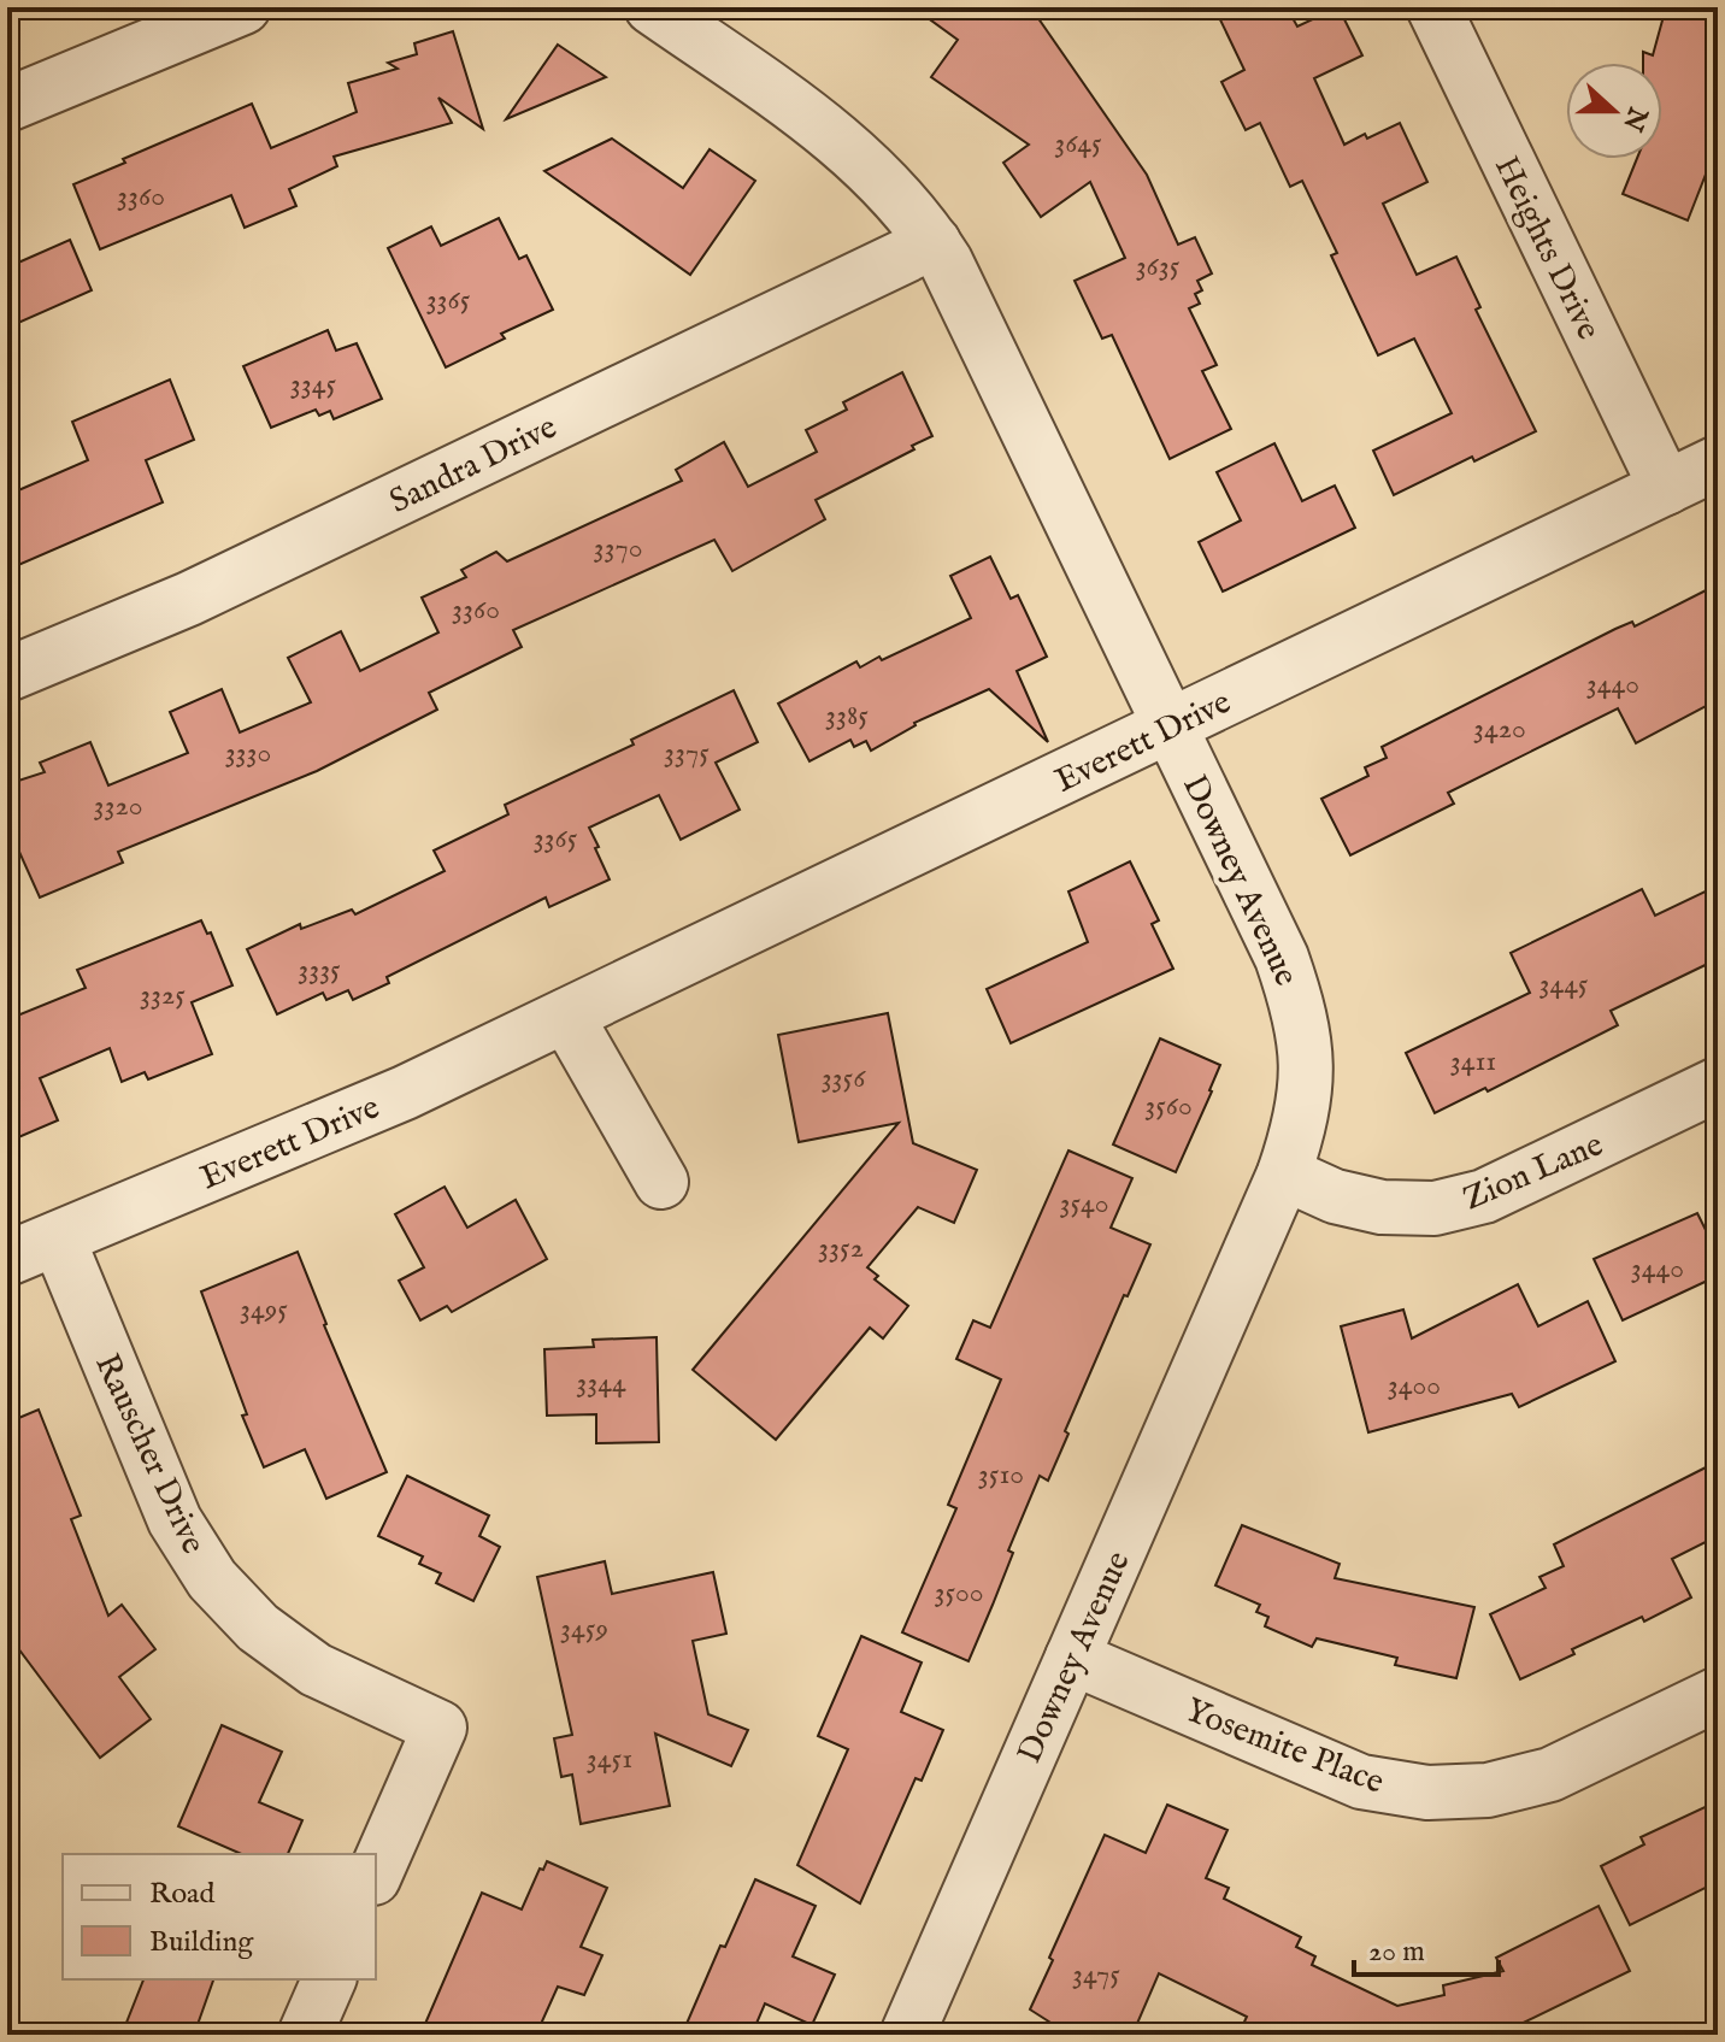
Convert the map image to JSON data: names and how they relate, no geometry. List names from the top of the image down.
{
  "streets": {
    "street": [
      "Heights Drive",
      "Sandra Drive",
      "Everett Drive",
      "Downey Avenue",
      "Zion Lane",
      "Rauscher Drive",
      "Yosemite Place"
    ]
  },
  "crossings": [
    ["Heights Drive", "Everett Drive"],
    ["Sandra Drive", "Downey Avenue"],
    ["Everett Drive", "Downey Avenue"],
    ["Everett Drive", "Rauscher Drive"],
    ["Downey Avenue", "Zion Lane"],
    ["Downey Avenue", "Yosemite Place"]
  ],
  "house_numbers": [
    "3645",
    "3360",
    "3635",
    "3365",
    "3345",
    "3370",
    "3360",
    "3440",
    "3385",
    "3420",
    "3330",
    "3375",
    "3320",
    "3365",
    "3335",
    "3445",
    "3325",
    "3411",
    "3356",
    "3560",
    "3540",
    "3352",
    "3440",
    "3495",
    "3344",
    "3400",
    "3510",
    "3500",
    "3459",
    "3451",
    "3475"
  ],
  "legend": ["Road", "Building"],
  "scale_bar": "20 m",
  "north": "right"
}
